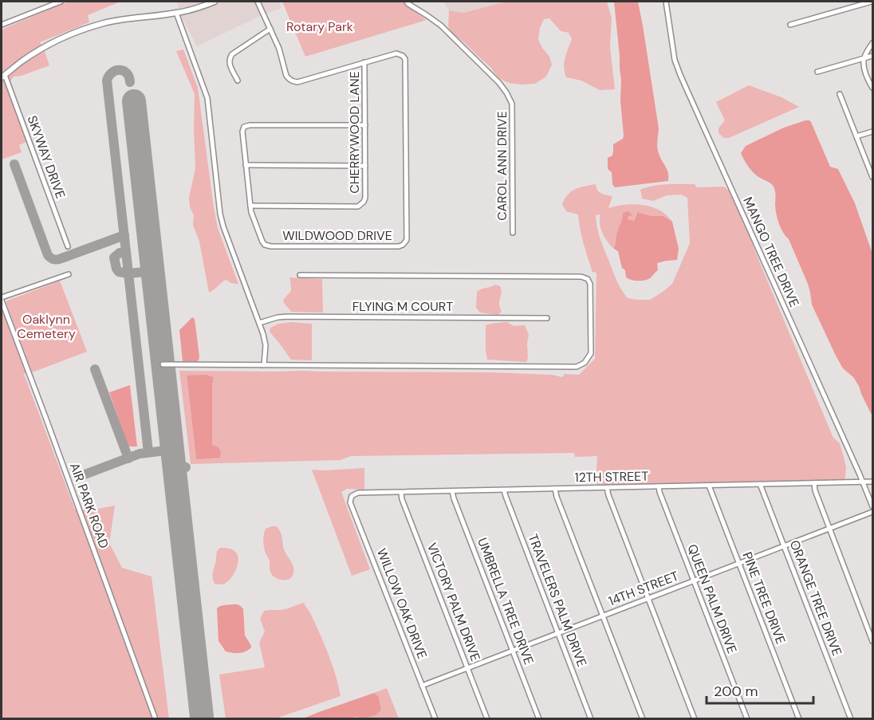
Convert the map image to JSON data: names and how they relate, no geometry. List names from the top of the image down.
{
  "streets": {
    "street": [
      "CHERRYWOOD LANE",
      "SKYWAY DRIVE",
      "CAROL ANN DRIVE",
      "WILDWOOD DRIVE",
      "MANGO TREE DRIVE",
      "FLYING M COURT",
      "12TH STREET",
      "AIR PARK ROAD",
      "14TH STREET",
      "PINE TREE DRIVE",
      "ORANGE TREE DRIVE",
      "QUEEN PALM DRIVE",
      "TRAVELERS PALM DRIVE",
      "UMBRELLA TREE DRIVE",
      "VICTORY PALM DRIVE",
      "WILLOW OAK DRIVE"
    ]
  },
  "crossings": [
    ["CHERRYWOOD LANE", "WILDWOOD DRIVE"],
    ["MANGO TREE DRIVE", "12TH STREET"],
    ["12TH STREET", "PINE TREE DRIVE"],
    ["12TH STREET", "ORANGE TREE DRIVE"],
    ["12TH STREET", "QUEEN PALM DRIVE"],
    ["12TH STREET", "TRAVELERS PALM DRIVE"],
    ["12TH STREET", "UMBRELLA TREE DRIVE"],
    ["12TH STREET", "VICTORY PALM DRIVE"],
    ["12TH STREET", "WILLOW OAK DRIVE"],
    ["14TH STREET", "PINE TREE DRIVE"],
    ["14TH STREET", "ORANGE TREE DRIVE"],
    ["14TH STREET", "QUEEN PALM DRIVE"],
    ["14TH STREET", "TRAVELERS PALM DRIVE"],
    ["14TH STREET", "UMBRELLA TREE DRIVE"],
    ["14TH STREET", "VICTORY PALM DRIVE"],
    ["14TH STREET", "WILLOW OAK DRIVE"]
  ],
  "parks": ["Rotary Park", "Oaklynn Cemetery"],
  "scale_bar": "200 m"
}
